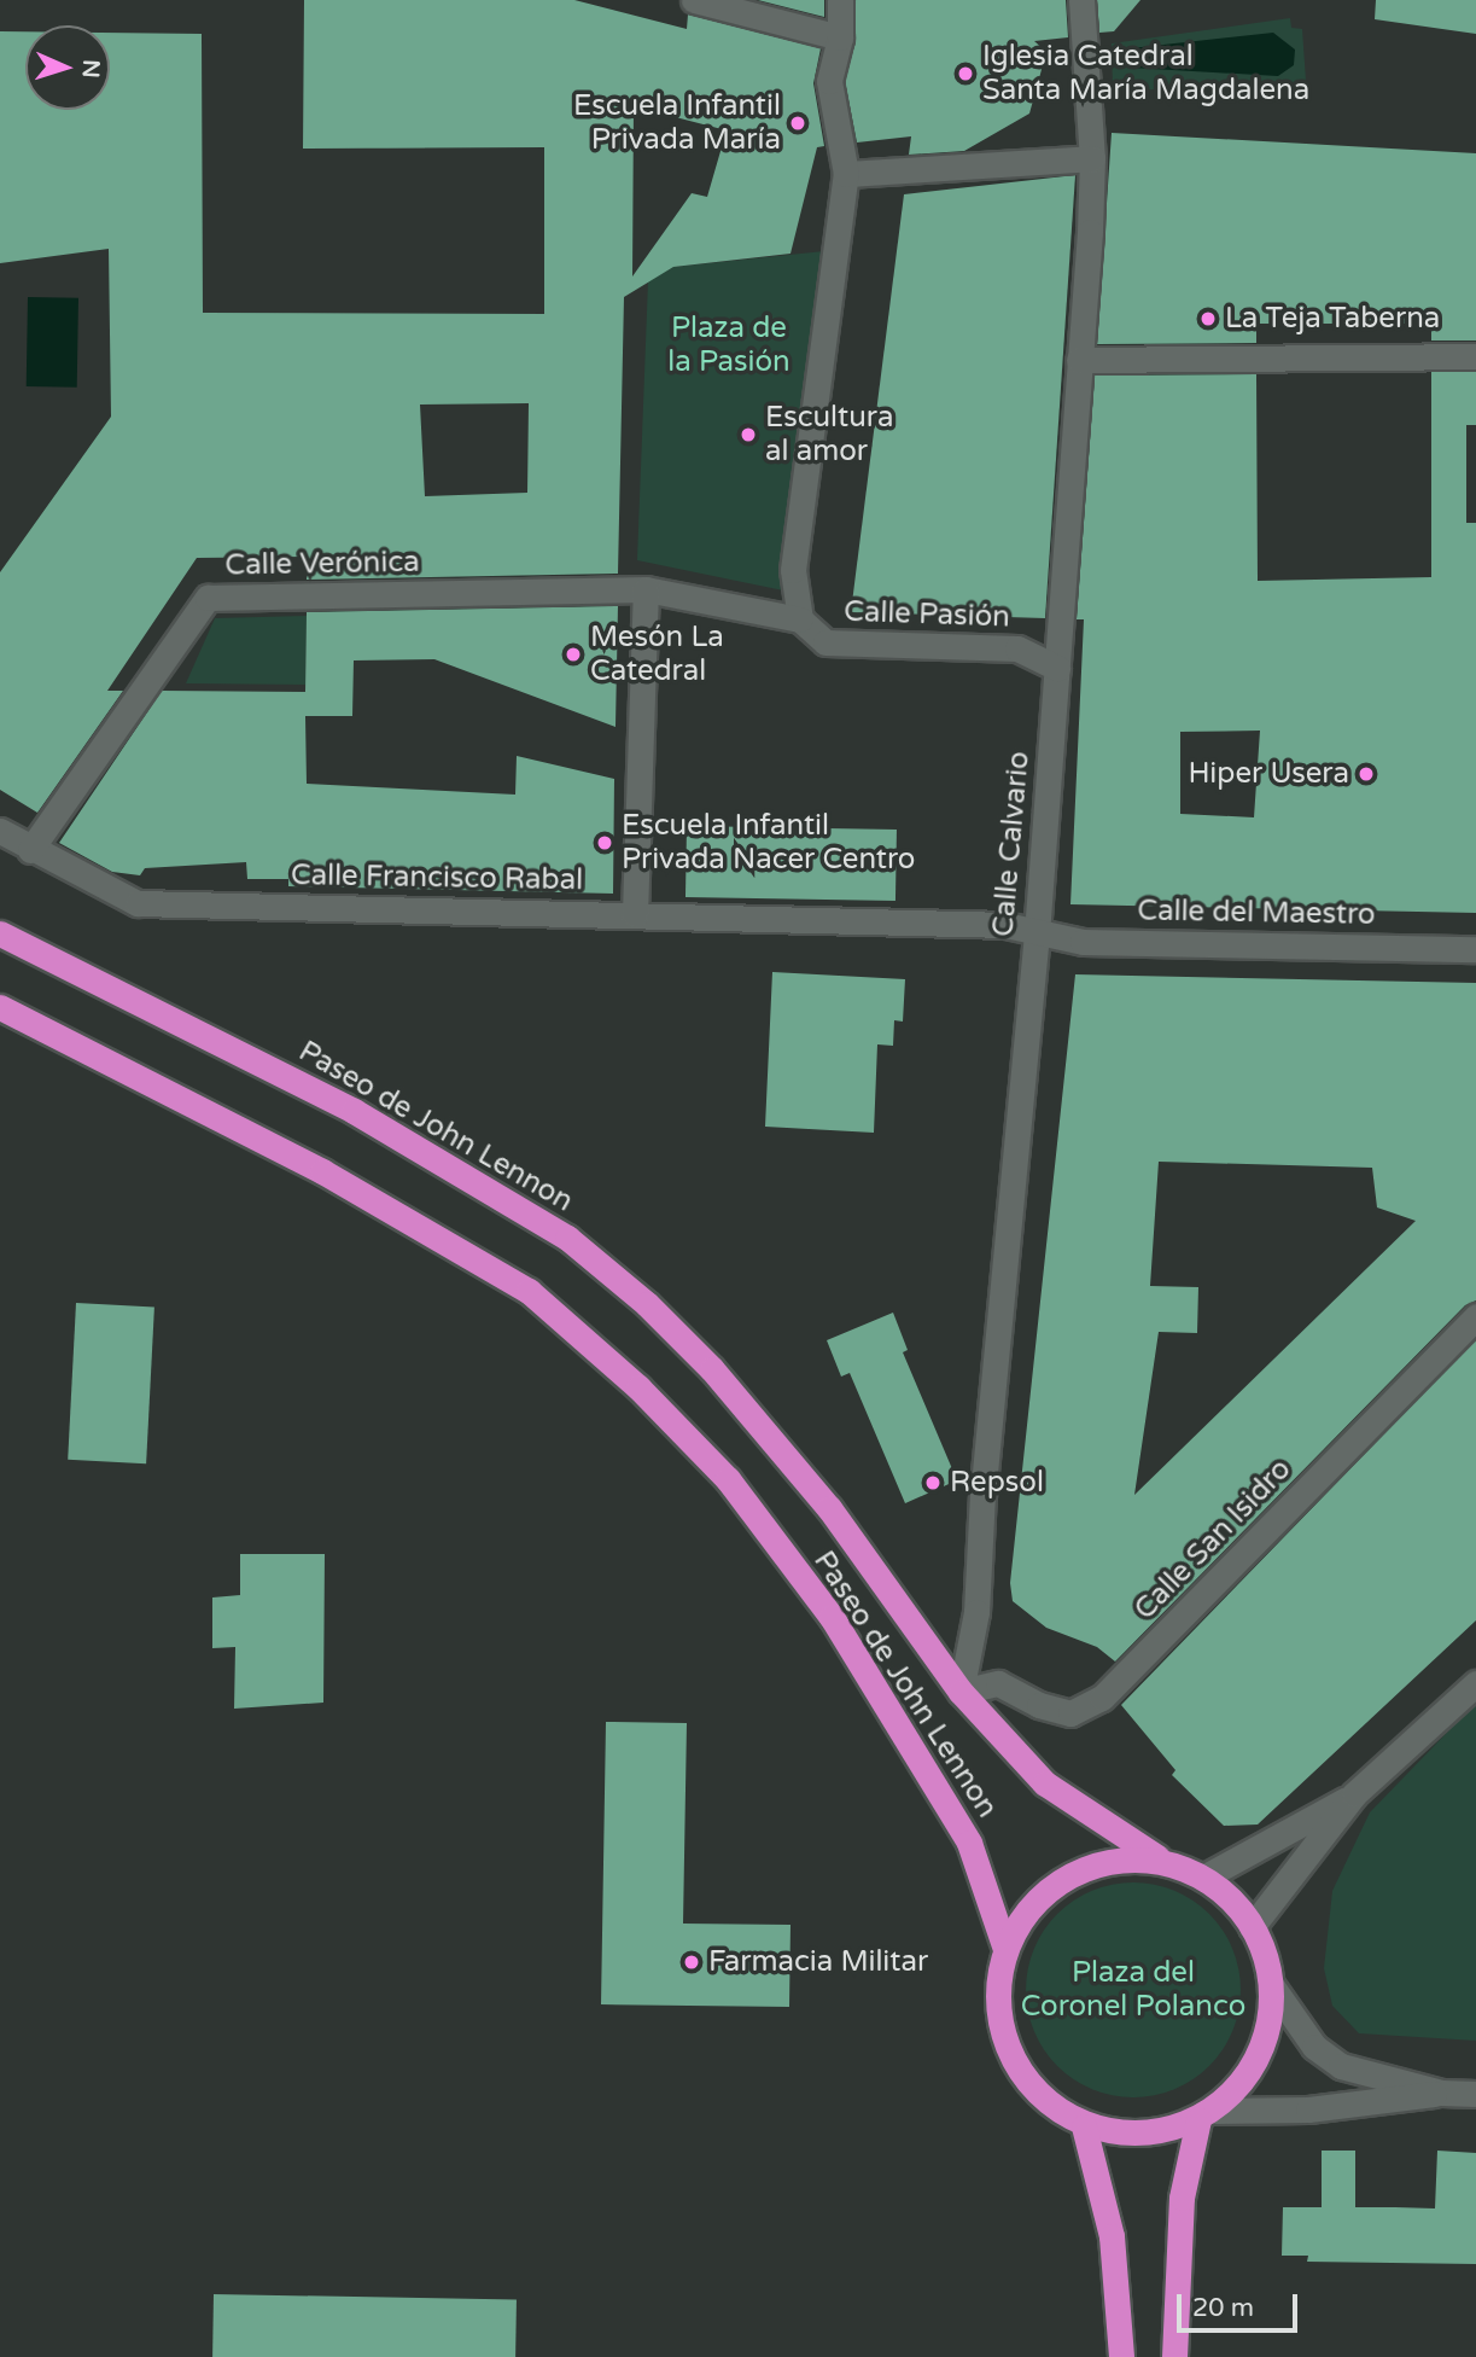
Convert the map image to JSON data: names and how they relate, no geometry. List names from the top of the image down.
{
  "streets": {
    "highway": ["Paseo de John Lennon"],
    "street": [
      "Calle Verónica",
      "Calle Pasión",
      "Calle Calvario",
      "Calle Francisco Rabal",
      "Calle del Maestro",
      "Calle San Isidro"
    ]
  },
  "crossings": [
    ["Calle Verónica", "Calle Francisco Rabal"],
    ["Calle Pasión", "Calle Calvario"],
    ["Calle Calvario", "Calle Francisco Rabal"],
    ["Calle Calvario", "Calle del Maestro"],
    ["Calle Calvario", "Paseo de John Lennon"],
    ["Calle Calvario", "Calle San Isidro"],
    ["Calle Francisco Rabal", "Calle del Maestro"],
    ["Paseo de John Lennon", "Calle San Isidro"]
  ],
  "parks": ["Plaza de la Pasión", "Plaza del Coronel Polanco"],
  "places": [
    "Iglesia Catedral Santa María Magdalena",
    "Escuela Infantil Privada María",
    "La Teja Taberna",
    "Escultura al amor",
    "Mesón La Catedral",
    "Hiper Usera",
    "Escuela Infantil Privada Nacer Centro",
    "Repsol",
    "Farmacia Militar"
  ],
  "scale_bar": "20 m",
  "north": "right"
}
